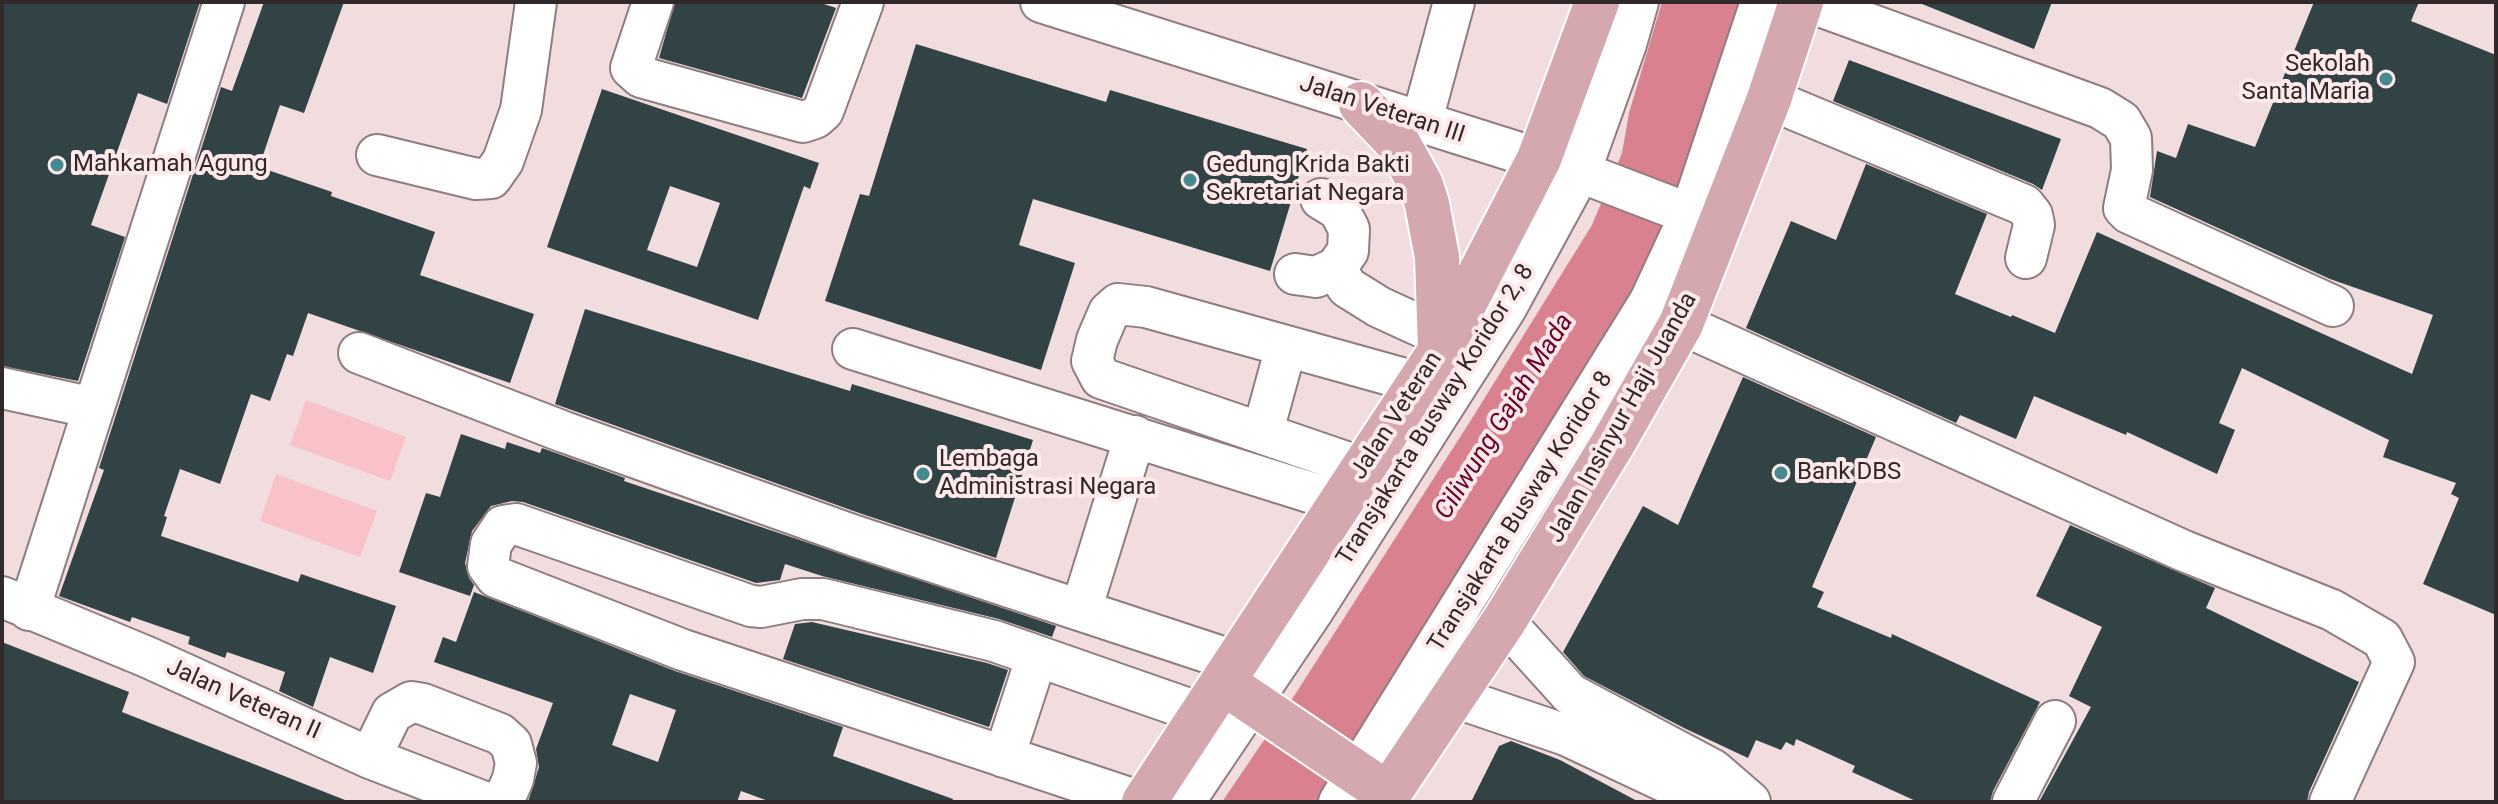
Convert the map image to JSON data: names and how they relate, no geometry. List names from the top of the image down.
{
  "streets": {
    "main road": ["Jalan Veteran", "Jalan Insinyur Haji Juanda"],
    "street": [
      "Jalan Veteran III",
      "Transjakarta Busway Koridor 2, 8",
      "Transjakarta Busway Koridor 8",
      "Jalan Veteran II"
    ]
  },
  "crossings": [
    ["Jalan Veteran III", "Transjakarta Busway Koridor 2, 8"],
    ["Jalan Veteran III", "Jalan Veteran"],
    ["Jalan Veteran III", "Jalan Insinyur Haji Juanda"],
    ["Jalan Veteran III", "Transjakarta Busway Koridor 8"],
    ["Transjakarta Busway Koridor 2, 8", "Jalan Veteran"],
    ["Jalan Insinyur Haji Juanda", "Transjakarta Busway Koridor 8"]
  ],
  "water": ["Ciliwung Gajah Mada"],
  "places": [
    "Sekolah Santa Maria",
    "Mahkamah Agung",
    "Gedung Krida Bakti Sekretariat Negara",
    "Bank DBS",
    "Lembaga Administrasi Negara"
  ]
}
